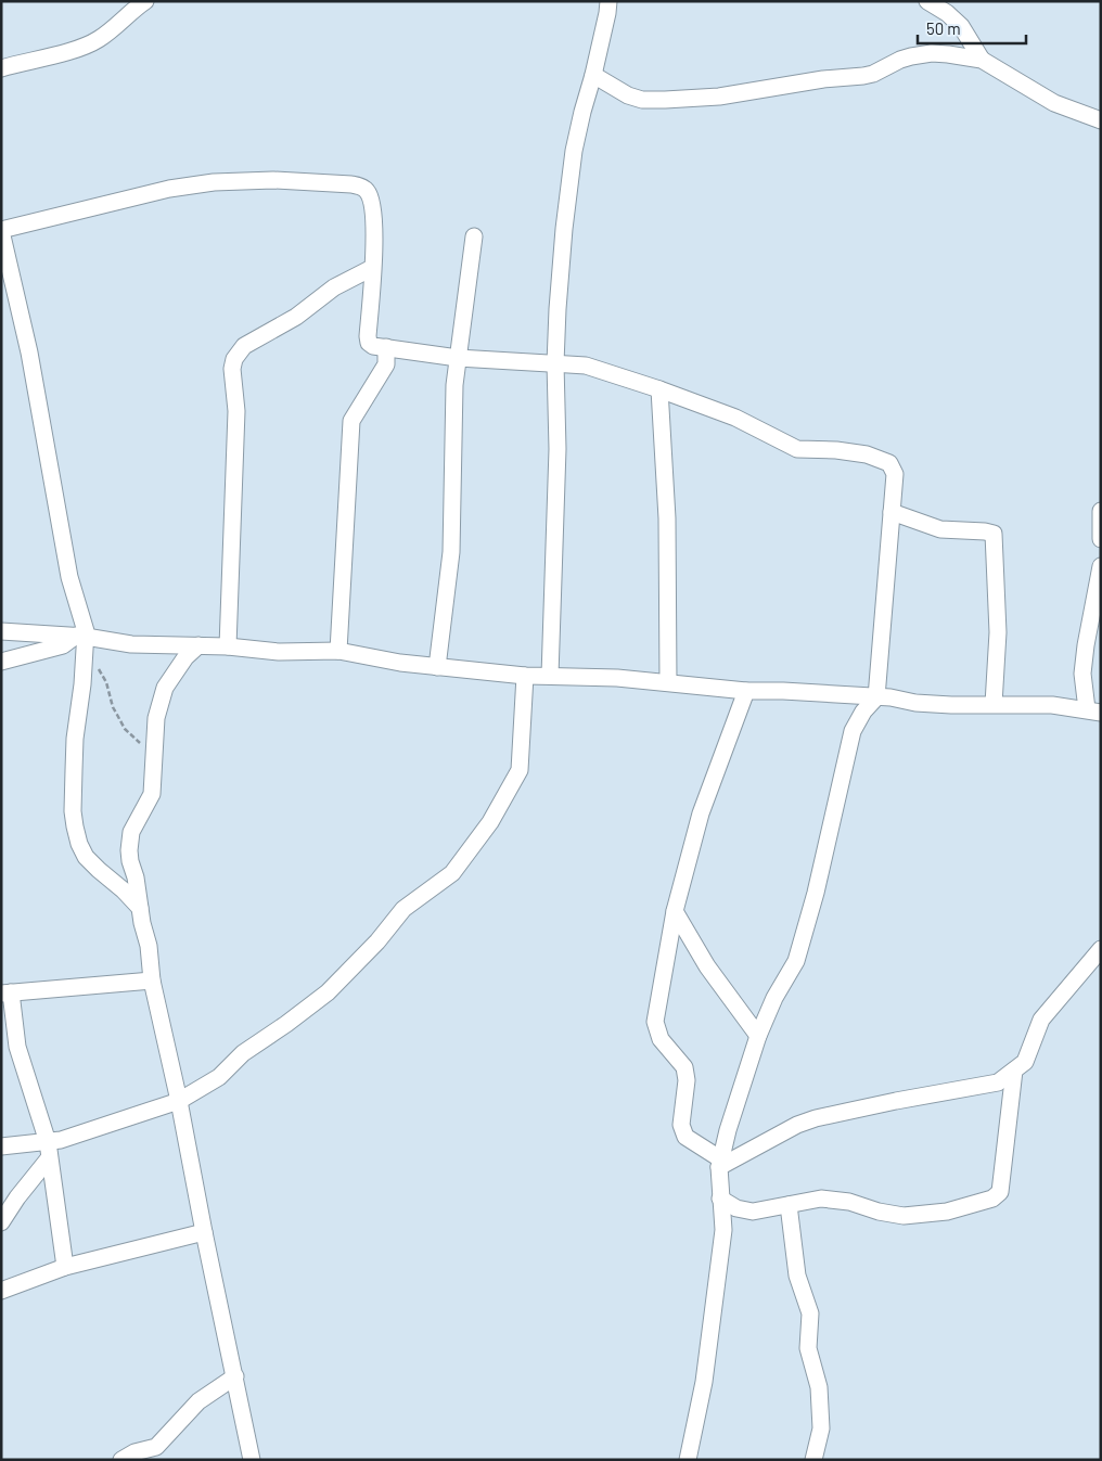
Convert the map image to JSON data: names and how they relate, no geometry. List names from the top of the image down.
{
  "scale_bar": "50 m"
}
